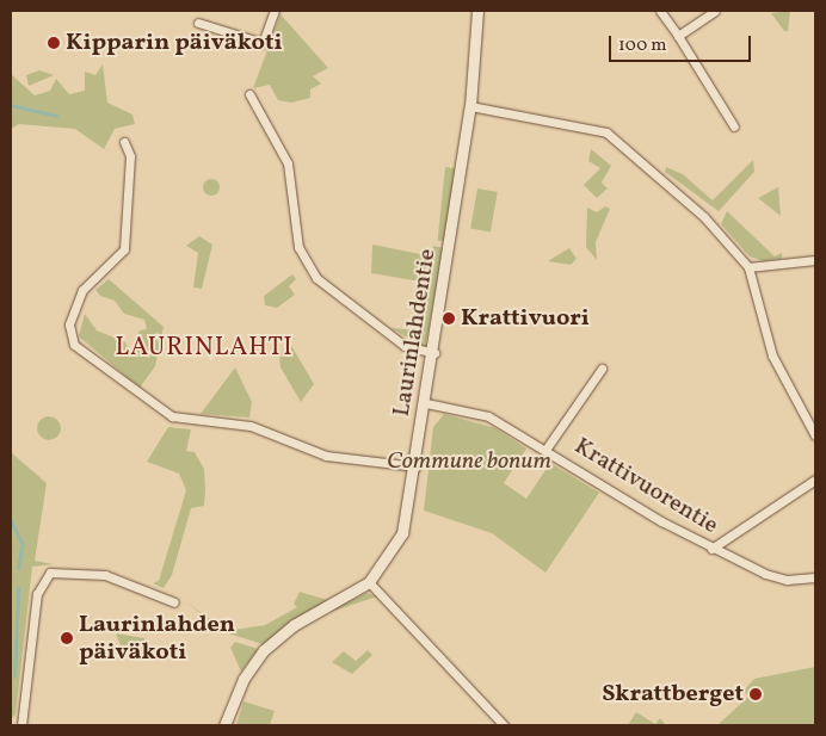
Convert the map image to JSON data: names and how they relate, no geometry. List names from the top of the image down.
{
  "streets": {
    "street": ["Laurinlahdentie", "Krattivuorentie"]
  },
  "crossings": [
    ["Laurinlahdentie", "Krattivuorentie"]
  ],
  "districts": ["LAURINLAHTI"],
  "parks": ["Commune bonum"],
  "places": [
    "Kipparin päiväkoti",
    "Krattivuori",
    "Laurinlahden päiväkoti",
    "Skrattberget"
  ],
  "scale_bar": "100 m"
}
